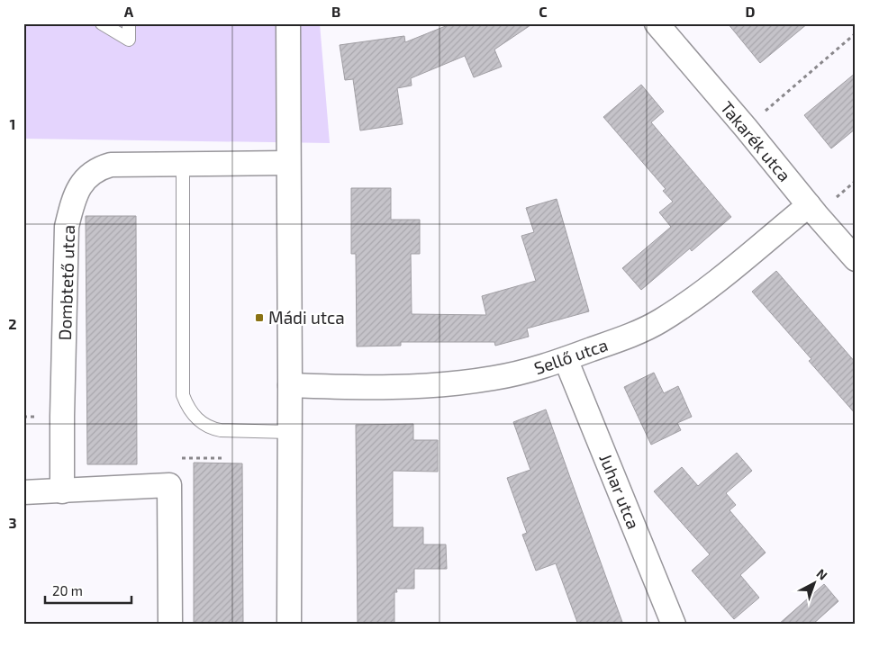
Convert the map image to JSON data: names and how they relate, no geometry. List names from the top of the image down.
{
  "streets": {
    "street": [
      "Takarék utca",
      "Dombtető utca",
      "Sellő utca",
      "Juhar utca"
    ]
  },
  "crossings": [
    ["Takarék utca", "Sellő utca"],
    ["Sellő utca", "Juhar utca"]
  ],
  "places": {
    "transit": ["Mádi utca"]
  },
  "scale_bar": "20 m",
  "north": "top right",
  "grid": {
    "columns": [
      "A",
      "B",
      "C",
      "D"
    ],
    "rows": ["1", "2", "3"]
  }
}
